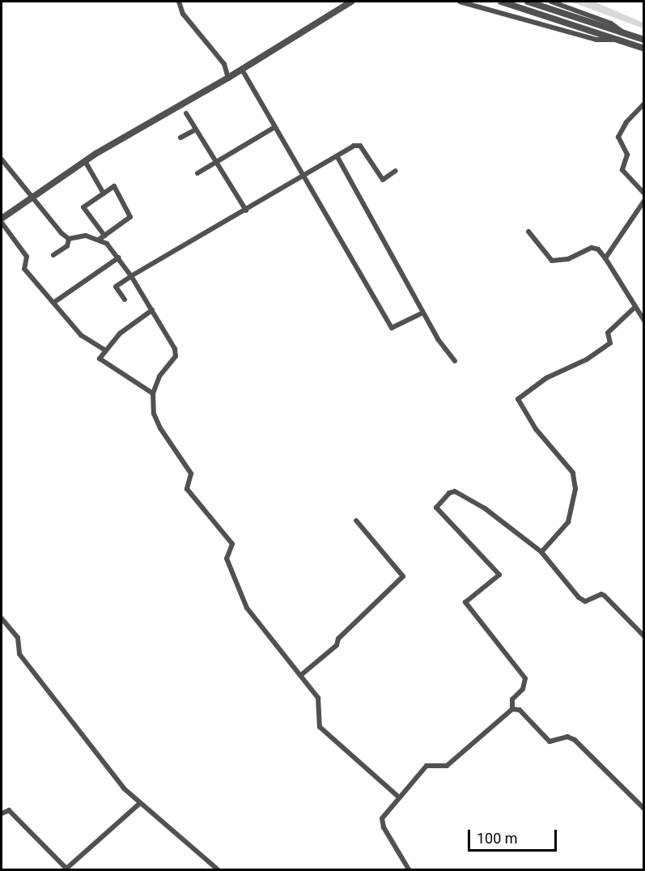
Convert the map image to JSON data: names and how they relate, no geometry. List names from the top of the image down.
{
  "scale_bar": "100 m"
}
